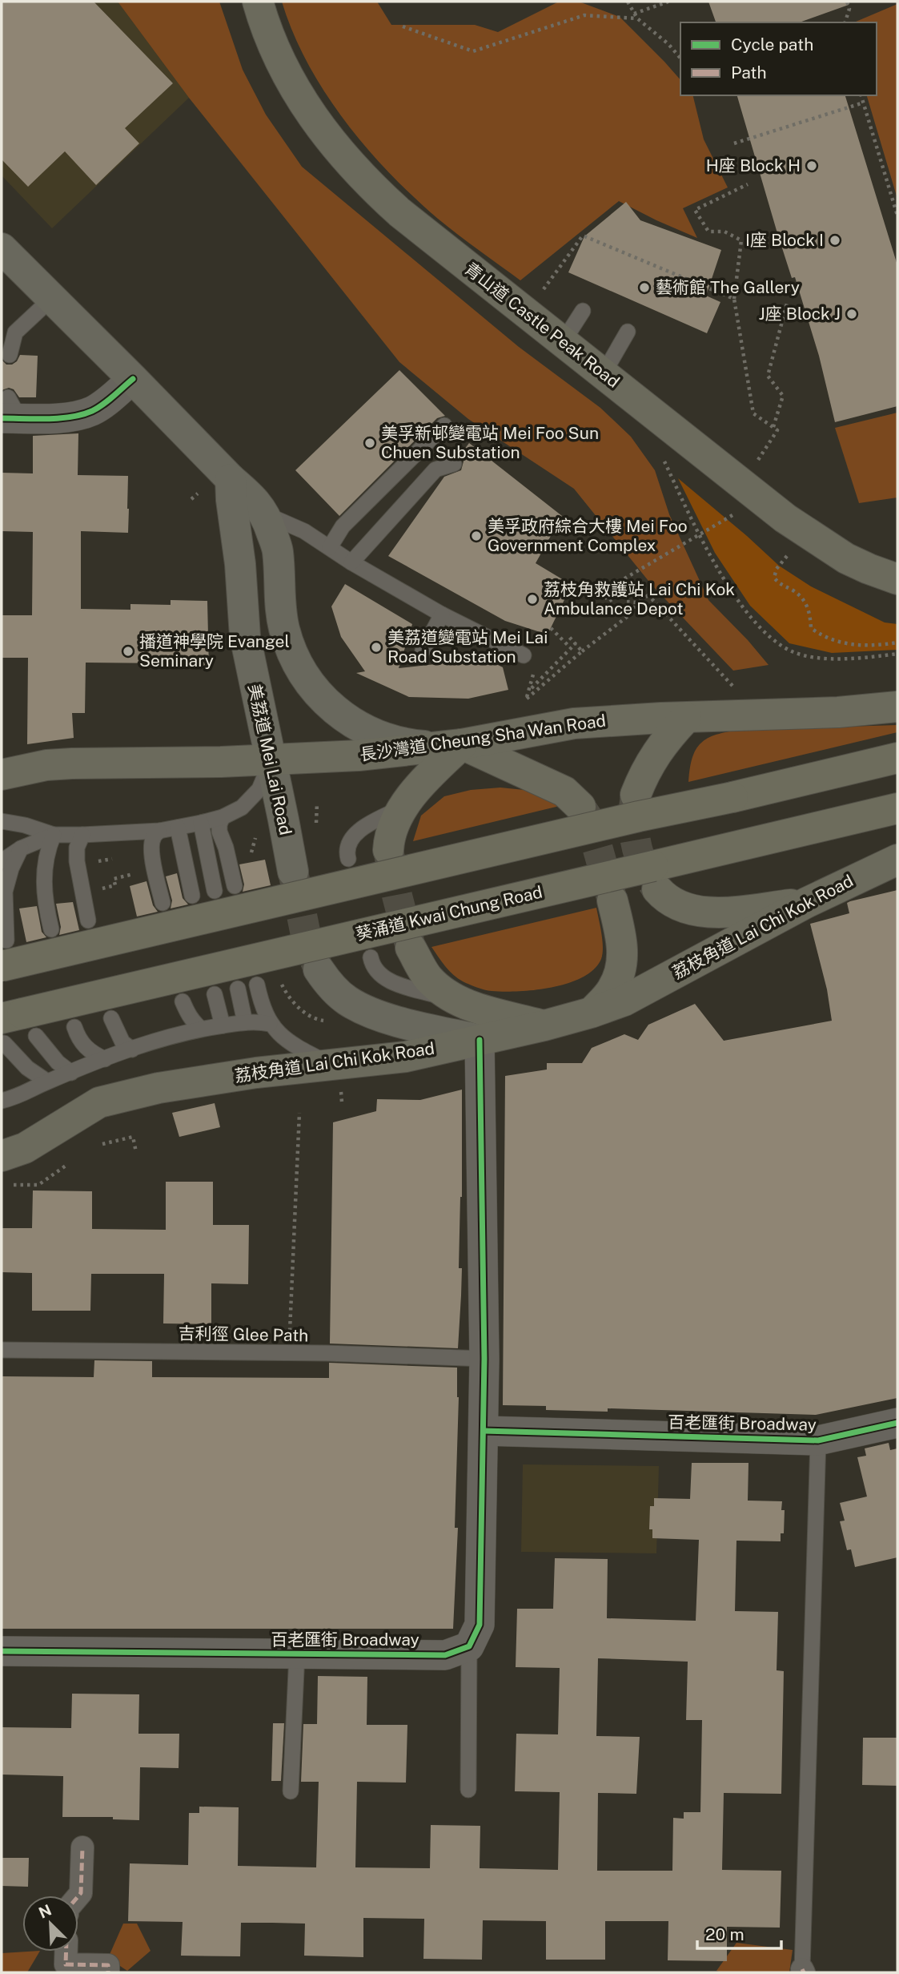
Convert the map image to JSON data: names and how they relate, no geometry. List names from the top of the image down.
{
  "streets": {
    "highway": ["葵涌道 Kwai Chung Road"],
    "main road": [
      "青山道 Castle Peak Road",
      "長沙灣道 Cheung Sha Wan Road",
      "美荔道 Mei Lai Road",
      "荔枝角道 Lai Chi Kok Road"
    ],
    "street": ["百老匯街 Broadway"],
    "lane": ["吉利徑 Glee Path"]
  },
  "crossings": [
    ["長沙灣道 Cheung Sha Wan Road", "美荔道 Mei Lai Road"]
  ],
  "places": [
    "H座 Block H",
    "I座 Block I",
    "藝術館 The Gallery",
    "J座 Block J",
    "美孚新邨變電站 Mei Foo Sun Chuen Substation",
    "美孚政府綜合大樓 Mei Foo Government Complex",
    "荔枝角救護站 Lai Chi Kok Ambulance Depot",
    "美荔道變電站 Mei Lai Road Substation",
    "播道神學院 Evangel Seminary"
  ],
  "legend": ["Cycle path", "Path"],
  "scale_bar": "20 m",
  "north": "top left"
}
